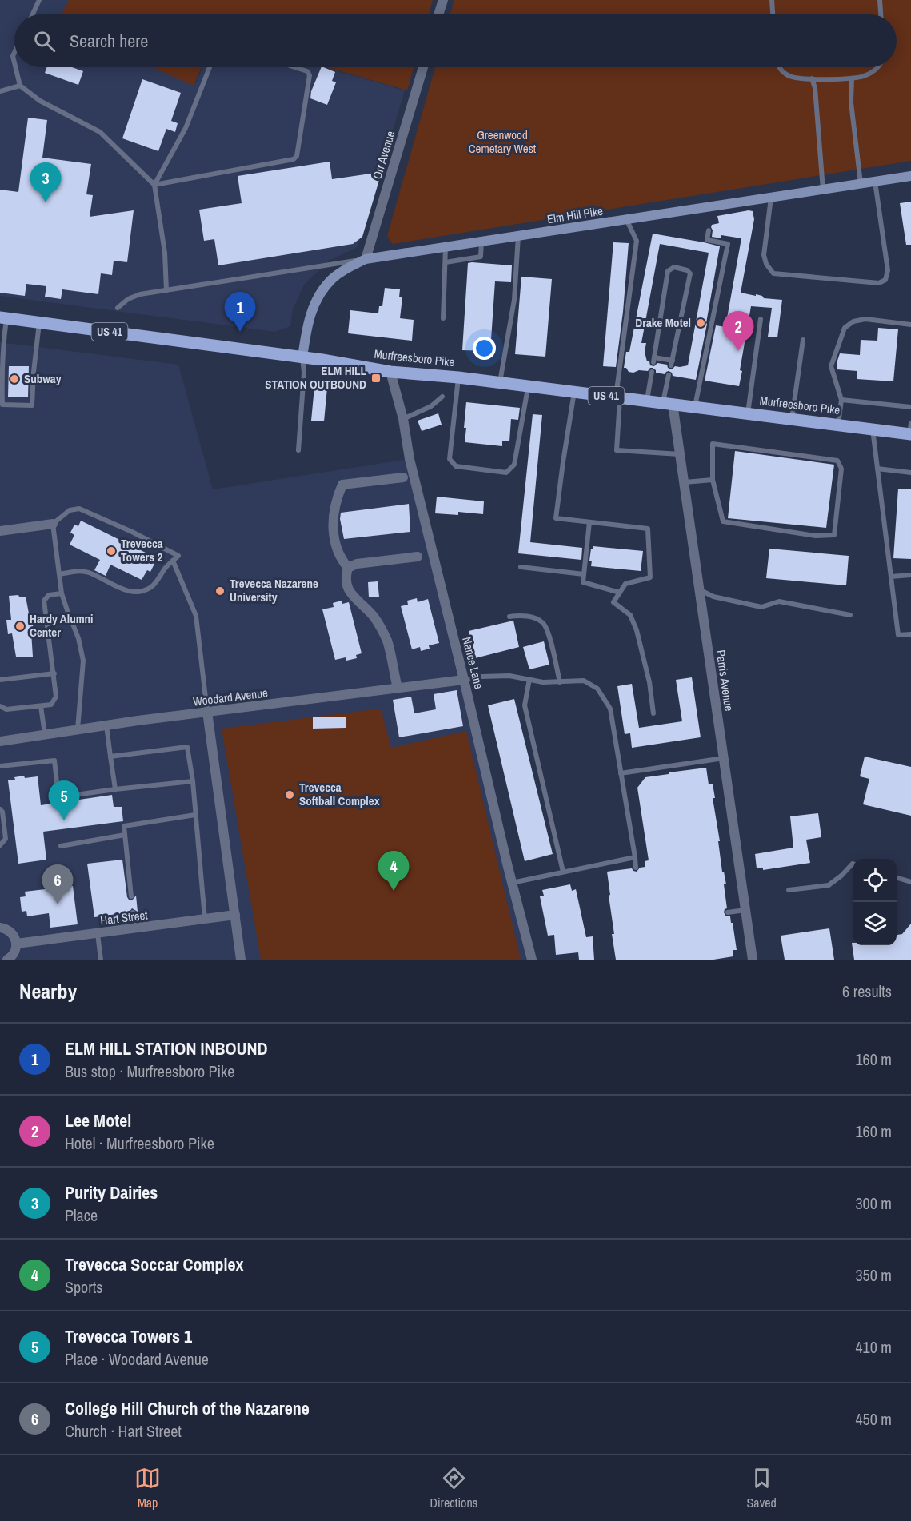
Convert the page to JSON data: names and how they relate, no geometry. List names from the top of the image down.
{
  "streets": {
    "main road": ["Elm Hill Pike", "US 41", "Murfreesboro Pike"],
    "street": [
      "Orr Avenue",
      "Nance Lane",
      "Parris Avenue",
      "Woodard Avenue",
      "Hart Street"
    ]
  },
  "crossings": [
    ["Orr Avenue", "Elm Hill Pike"],
    ["Elm Hill Pike", "Murfreesboro Pike"],
    ["Murfreesboro Pike", "Nance Lane"],
    ["Murfreesboro Pike", "Parris Avenue"],
    ["Nance Lane", "Woodard Avenue"]
  ],
  "parks": ["Greenwood Cemetary West"],
  "places": {
    "other": [
      "Drake Motel",
      "Subway",
      "Trevecca Towers 2",
      "Trevecca Nazarene University",
      "Hardy Alumni Center",
      "Trevecca Softball Complex"
    ],
    "transit": ["ELM HILL STATION OUTBOUND"]
  },
  "page": {
    "search": "Search here",
    "pins": [
      "3",
      "1",
      "2",
      "5",
      "4",
      "6"
    ],
    "heading": ["Nearby", "6 results"],
    "list": [
      {
        "mark": "1",
        "name": "ELM HILL STATION INBOUND",
        "note": "Bus stop · Murfreesboro Pike",
        "value": "160 m"
      },
      {
        "mark": "2",
        "name": "Lee Motel",
        "note": "Hotel · Murfreesboro Pike",
        "value": "160 m"
      },
      {
        "mark": "3",
        "name": "Purity Dairies",
        "note": "Place",
        "value": "300 m"
      },
      {
        "mark": "4",
        "name": "Trevecca Soccar Complex",
        "note": "Sports",
        "value": "350 m"
      },
      {
        "mark": "5",
        "name": "Trevecca Towers 1",
        "note": "Place · Woodard Avenue",
        "value": "410 m"
      },
      {
        "mark": "6",
        "name": "College Hill Church of the Nazarene",
        "note": "Church · Hart Street",
        "value": "450 m"
      }
    ],
    "nav": ["Map", "Directions", "Saved"]
  }
}
